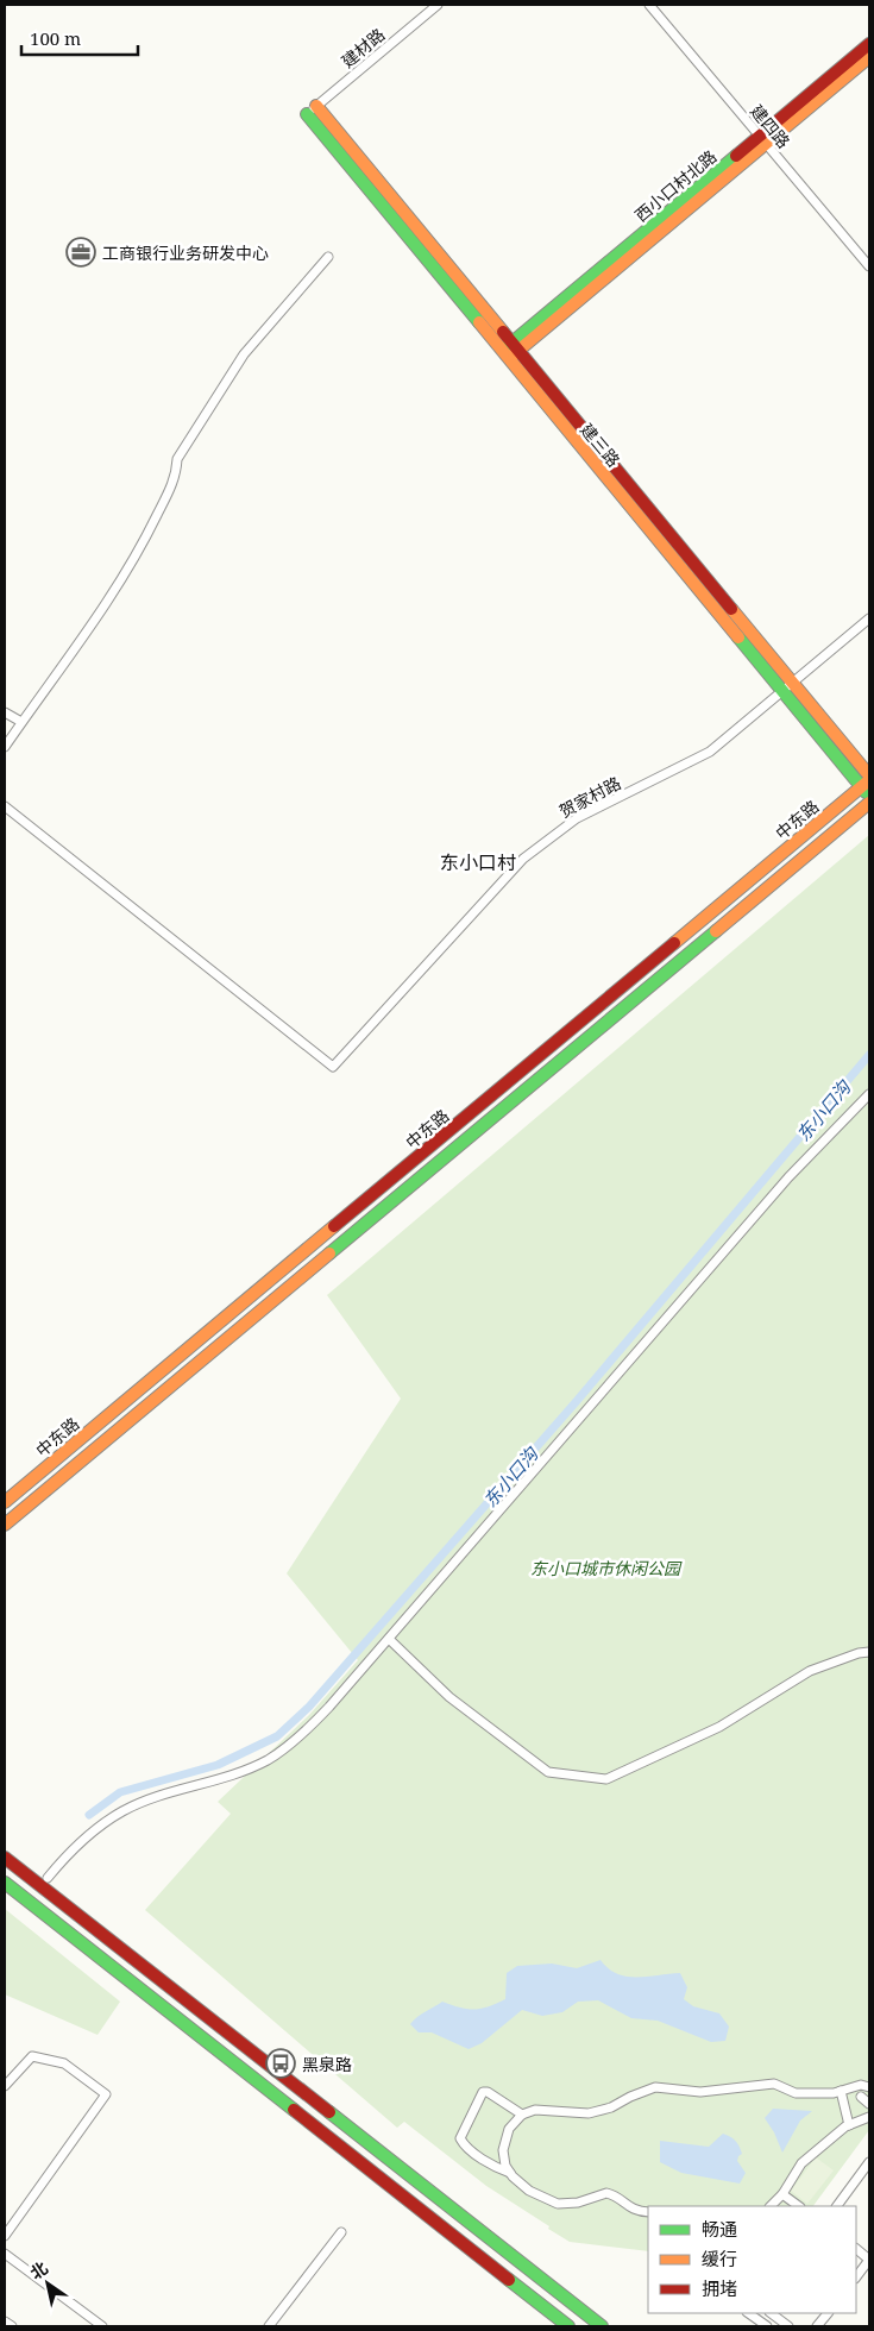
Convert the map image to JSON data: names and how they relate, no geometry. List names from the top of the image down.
{
  "streets": {
    "main road": ["西小口村北路", "建三路", "中东路"],
    "street": ["建材路", "建四路", "贺家村路"]
  },
  "crossings": [
    ["建材路", "建三路"],
    ["建四路", "西小口村北路"],
    ["西小口村北路", "建三路"],
    ["建三路", "贺家村路"],
    ["建三路", "中东路"]
  ],
  "districts": ["东小口村"],
  "water": ["东小口沟"],
  "parks": ["东小口城市休闲公园"],
  "places": {
    "office": ["工商银行业务研发中心"],
    "bus stop": ["黑泉路"]
  },
  "legend": ["畅通", "缓行", "拥堵"],
  "scale_bar": "100 m",
  "north": "top left"
}
